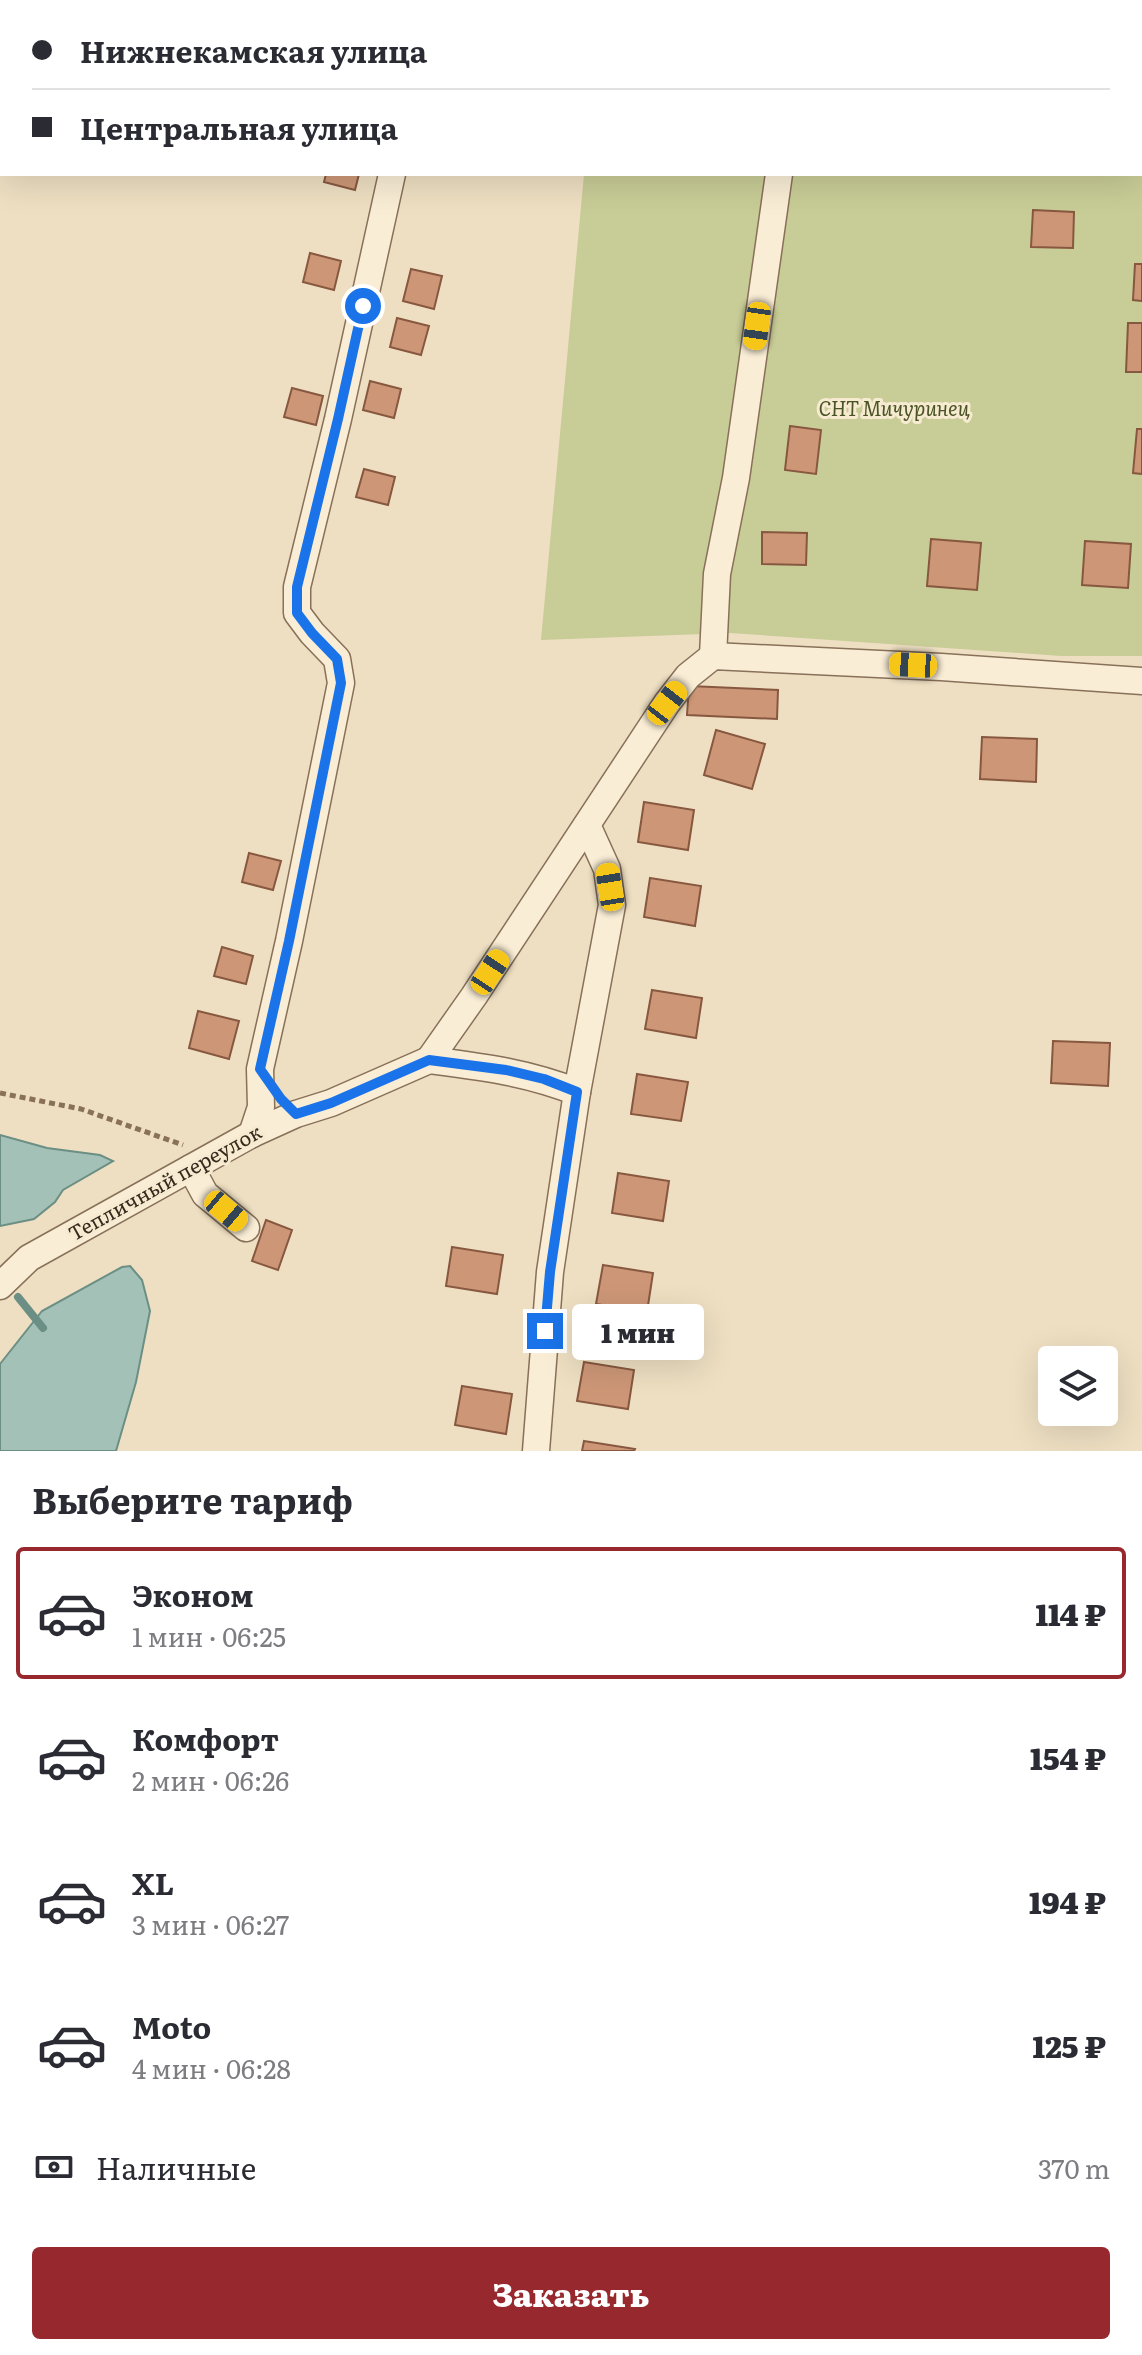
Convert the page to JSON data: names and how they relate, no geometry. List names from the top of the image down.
{
  "streets": {
    "street": ["Тепличный переулок"]
  },
  "parks": ["СНТ Мичуринец"],
  "page": {
    "banner": ["Нижнекамская улица", "Центральная улица"],
    "bubble": "1 мин",
    "heading": "Выберите тариф",
    "list": [
      {
        "name": "Эконом",
        "note": "1 мин · 06:25",
        "value": "114 ₽"
      },
      {
        "name": "Комфорт",
        "note": "2 мин · 06:26",
        "value": "154 ₽"
      },
      {
        "name": "XL",
        "note": "3 мин · 06:27",
        "value": "194 ₽"
      },
      {
        "name": "Moto",
        "note": "4 мин · 06:28",
        "value": "125 ₽"
      }
    ],
    "pay": ["Наличные", "370 m"],
    "buttons": "Заказать"
  }
}
